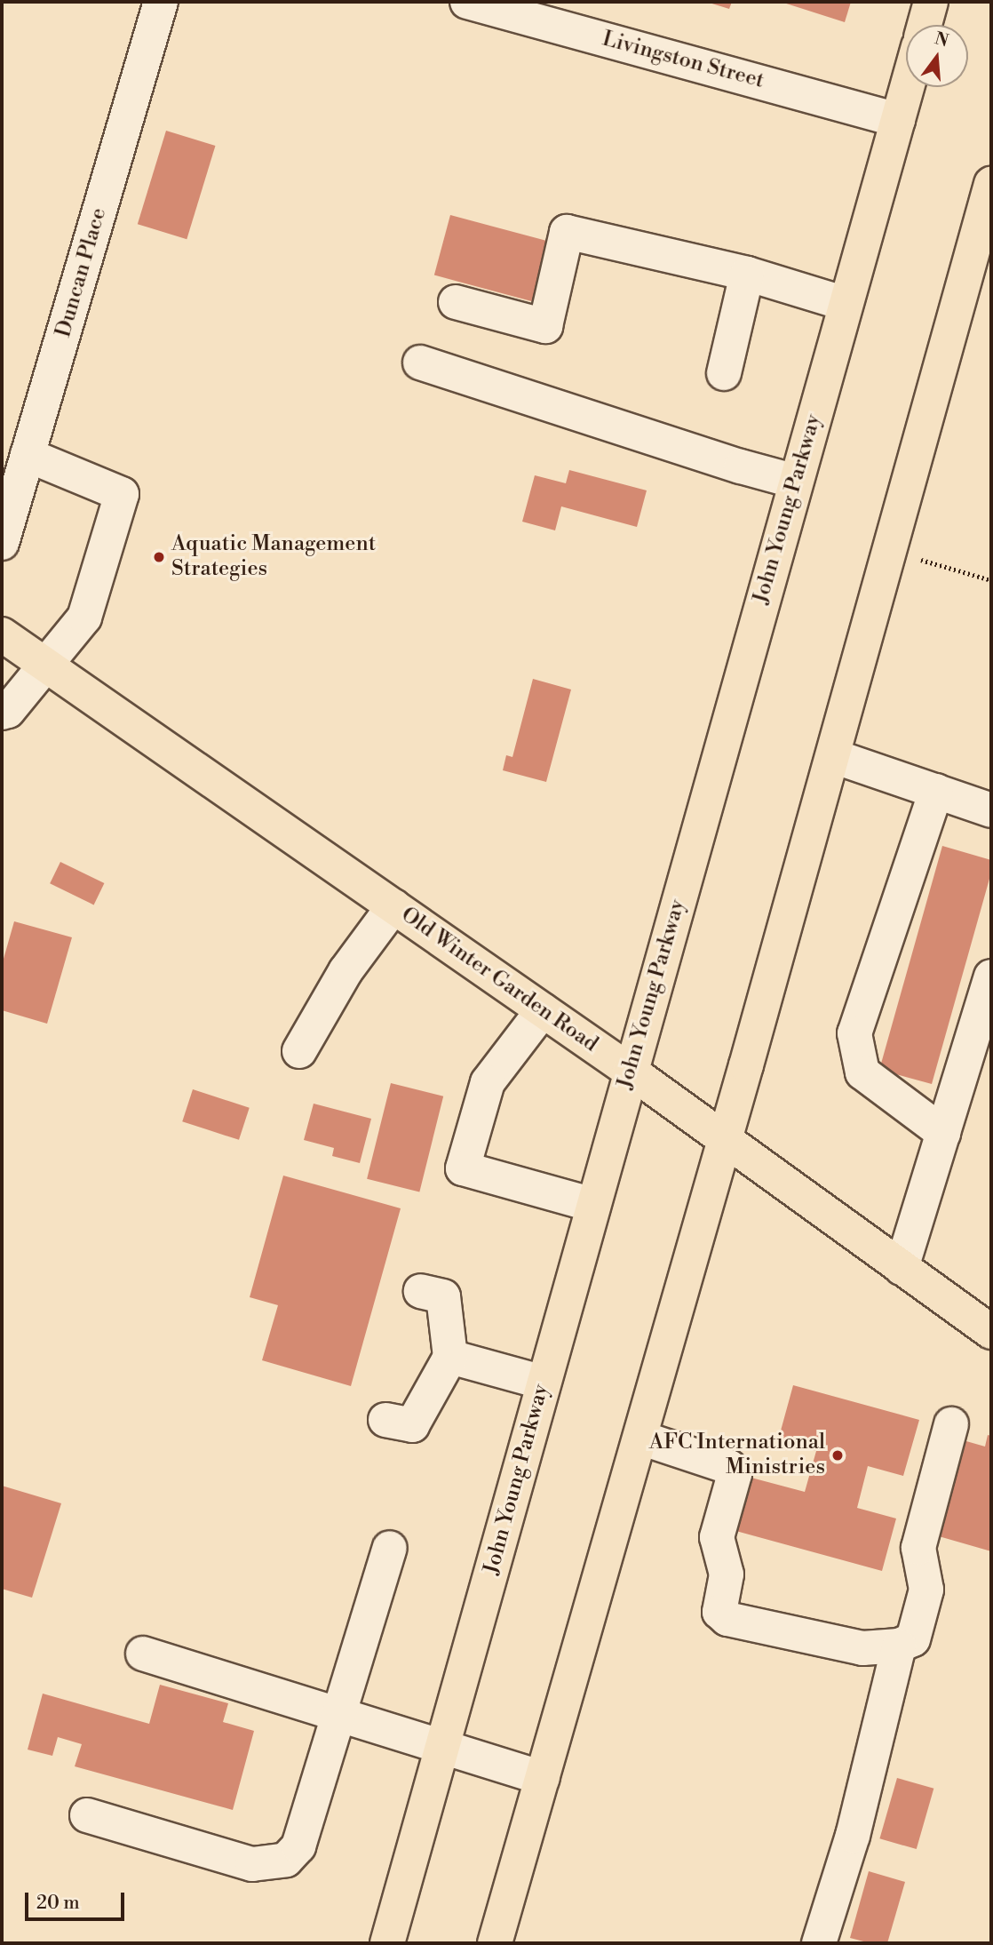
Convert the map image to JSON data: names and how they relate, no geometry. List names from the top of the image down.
{
  "streets": {
    "main road": ["John Young Parkway", "Old Winter Garden Road"],
    "street": ["Livingston Street", "Duncan Place"]
  },
  "crossings": [
    ["Livingston Street", "John Young Parkway"],
    ["John Young Parkway", "Old Winter Garden Road"]
  ],
  "places": ["Aquatic Management Strategies", "AFC International Ministries"],
  "scale_bar": "20 m",
  "north": "top"
}
